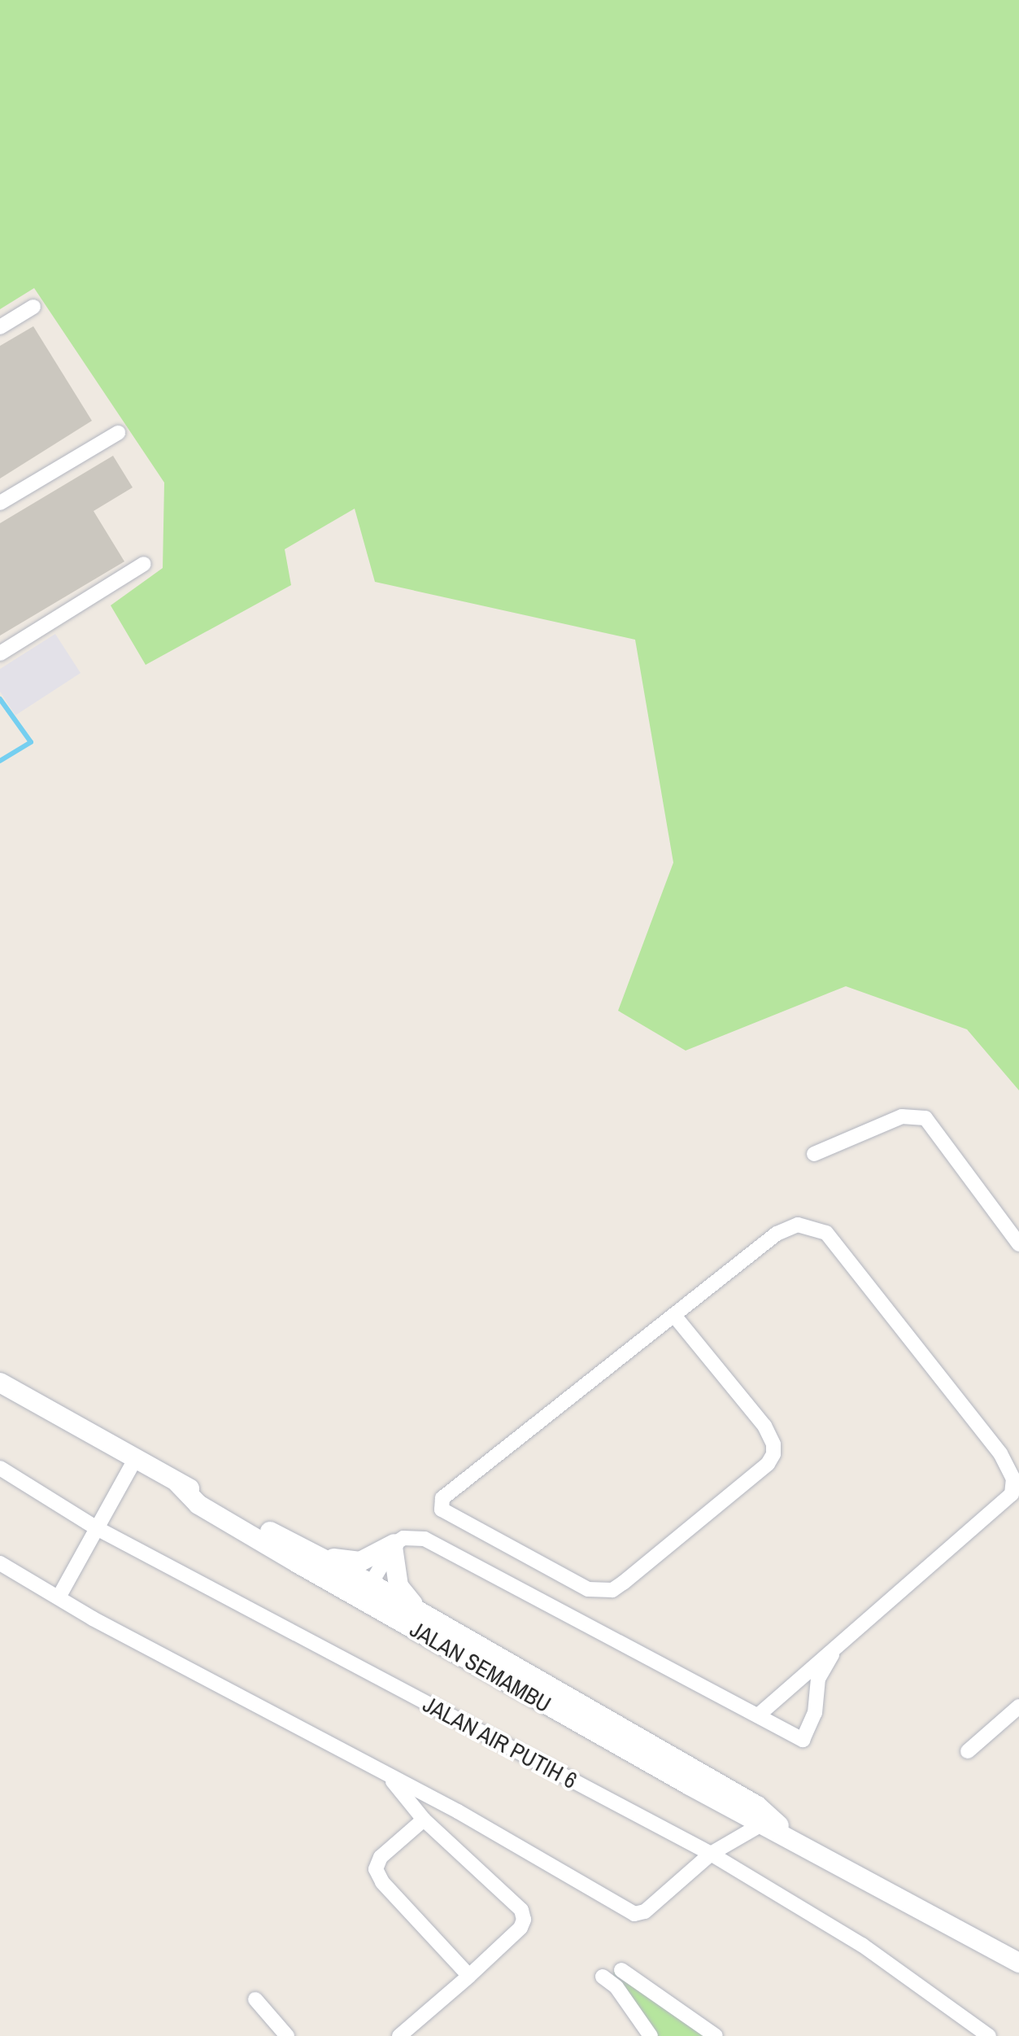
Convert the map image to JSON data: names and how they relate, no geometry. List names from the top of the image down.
{
  "streets": {
    "main road": ["JALAN SEMAMBU"],
    "street": ["JALAN AIR PUTIH 6"]
  }
}
